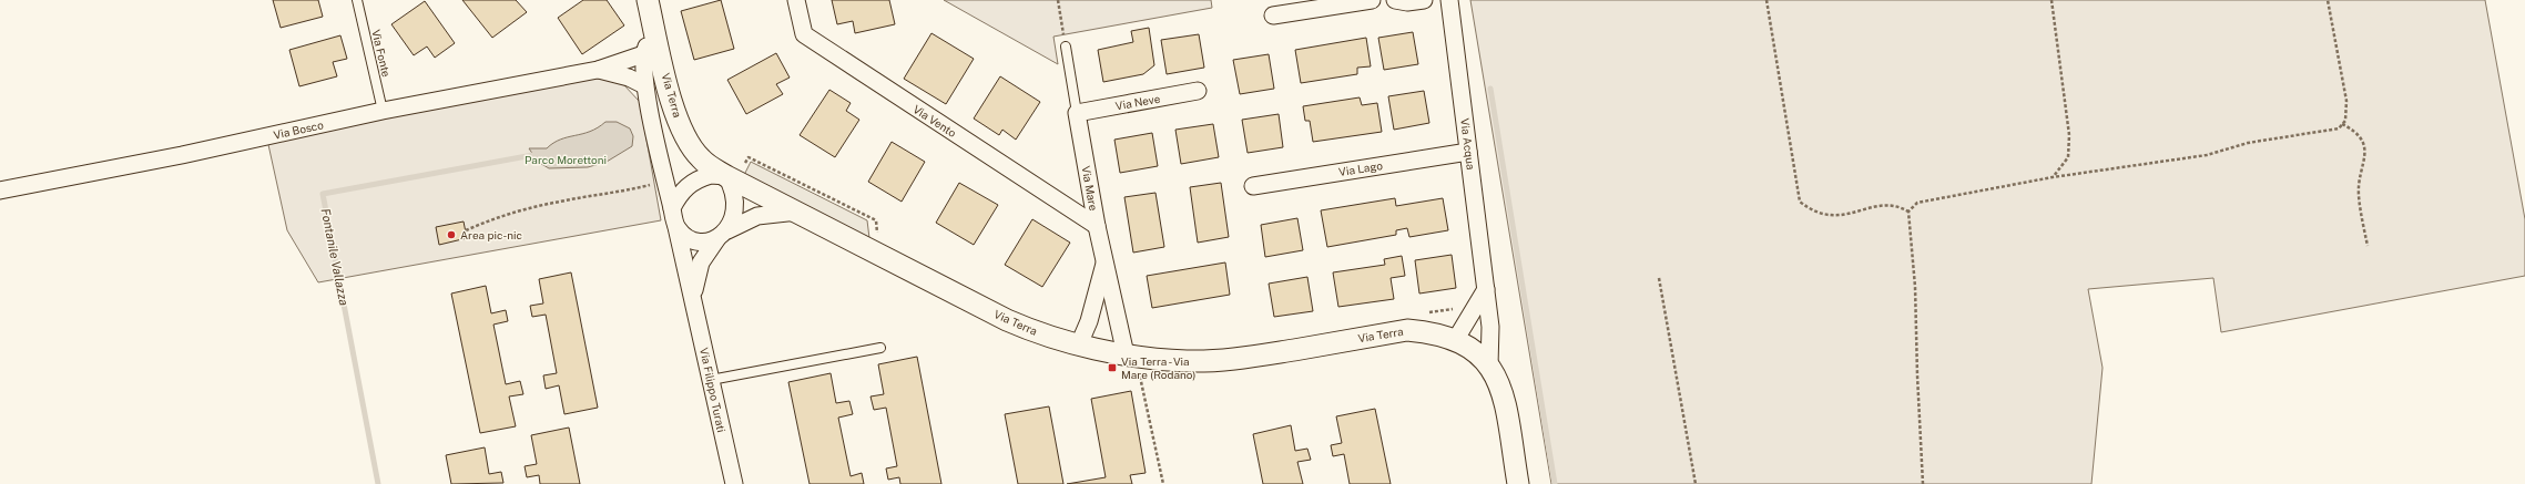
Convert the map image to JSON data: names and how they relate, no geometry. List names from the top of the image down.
{
  "streets": {
    "street": [
      "Via Terra",
      "Via Neve",
      "Via Vento",
      "Via Bosco",
      "Via Acqua",
      "Via Lago",
      "Via Mare",
      "Via Filippo Turati"
    ],
    "lane": ["Via Fonte"]
  },
  "crossings": [
    ["Via Fonte", "Via Bosco"],
    ["Via Terra", "Via Bosco"],
    ["Via Terra", "Via Acqua"],
    ["Via Terra", "Via Mare"],
    ["Via Terra", "Via Filippo Turati"],
    ["Via Neve", "Via Mare"],
    ["Via Vento", "Via Mare"],
    ["Via Acqua", "Via Lago"]
  ],
  "water": ["Fontanile Vallazza"],
  "parks": ["Parco Morettoni"],
  "places": {
    "other": ["Area pic-nic"],
    "transit": ["Via Terra - Via Mare (Rodano)"]
  }
}
